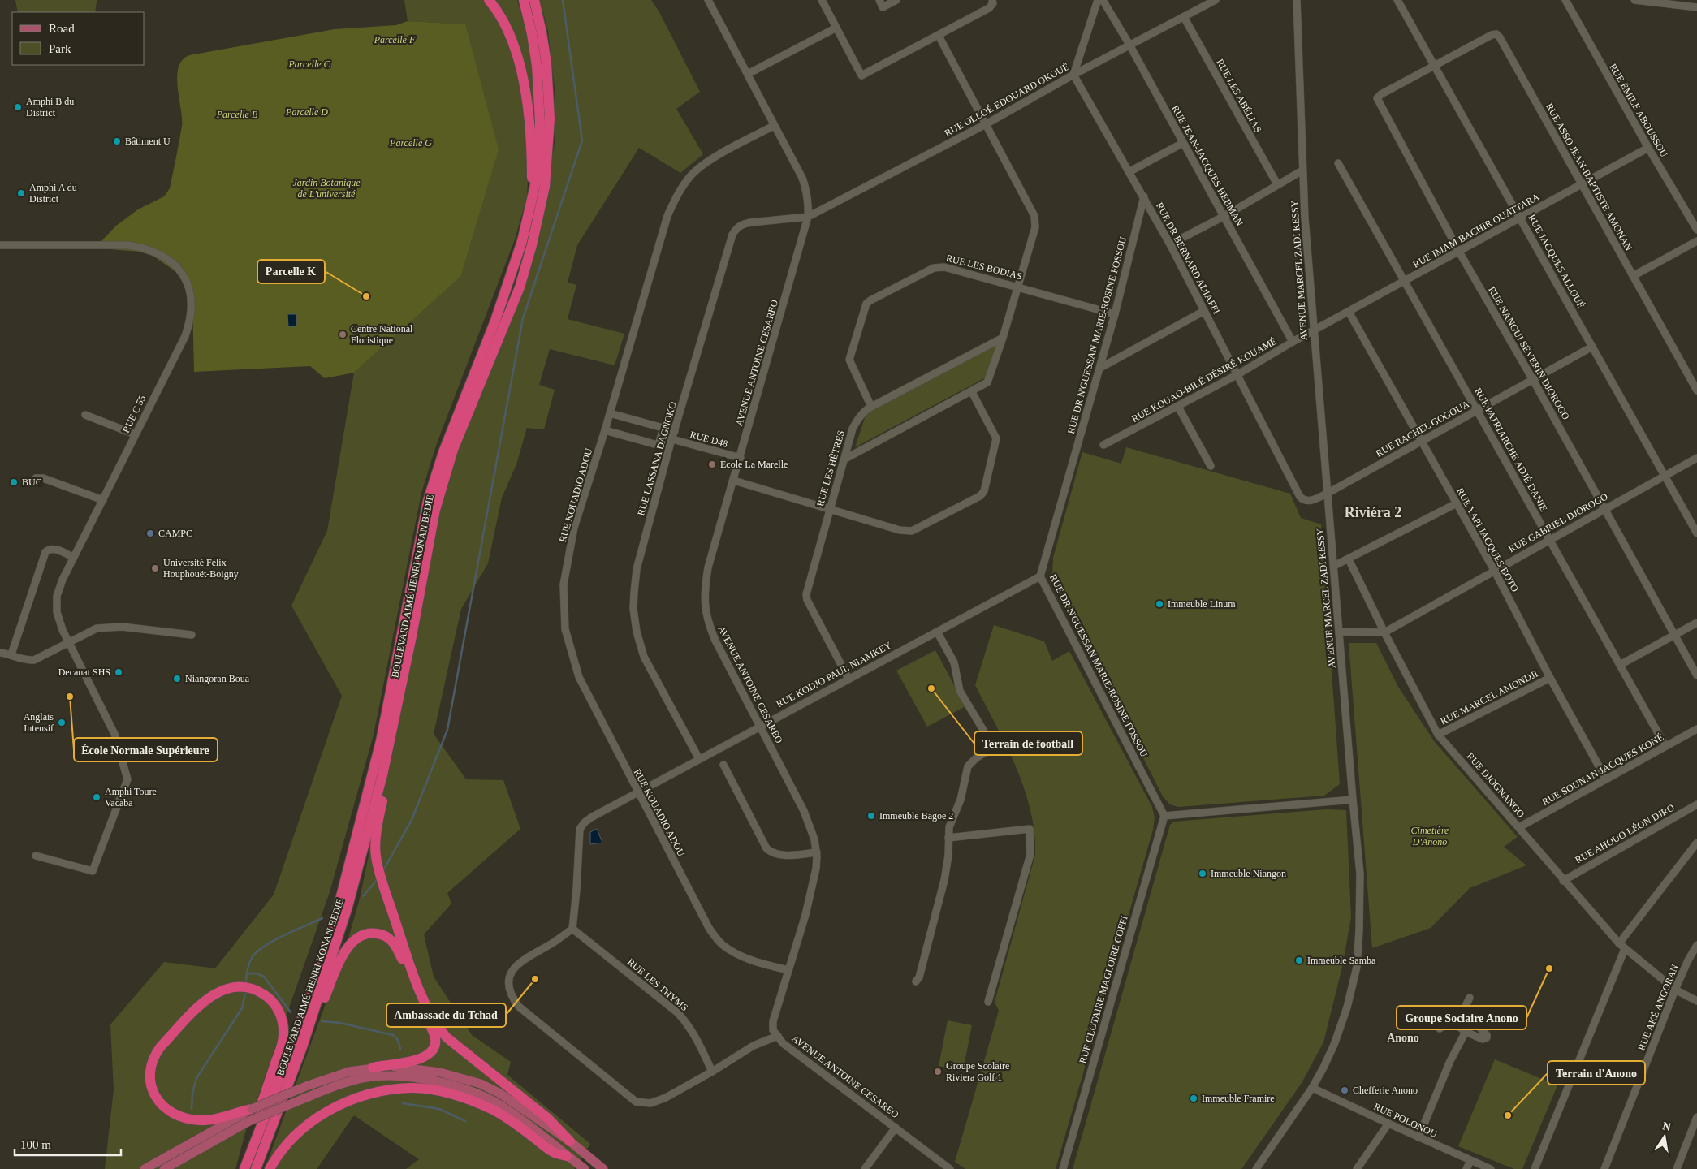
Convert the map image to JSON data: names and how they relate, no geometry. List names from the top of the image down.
{
  "streets": {
    "highway": ["BOULEVARD AIMÉ HENRI KONAN BEDIE"],
    "street": [
      "RUE LES ABÉLIAS",
      "RUE OLLOÉ EDOUARD OKOUÉ",
      "RUE ÉMILE ABOUSSOU",
      "RUE JEAN-JACQUES HEBMAN",
      "RUE ASSO JEAN-BAPTISTE AMONAN",
      "RUE IMAM BACHIR OUATTARA",
      "RUE DR BERNARD ADIAFFI",
      "RUE JACQUES ALLOUÉ",
      "RUE LES BODIAS",
      "AVENUE MARCEL ZADI KESSY",
      "RUE DR N'GUESSAN MARIE-ROSINE FOSSOU",
      "RUE NANGUI SÉVERIN DJOROGO",
      "AVENUE ANTOINE CESAREO",
      "RUE KOUAO-BILÉ DÉSIRÉ KOUAMÉ",
      "RUE C 55",
      "RUE RACHEL GOGOUA",
      "RUE D48",
      "RUE PATRIARCHE ADJÉ DANIE",
      "RUE LASSANA DAGNOKO",
      "RUE LES HÊTRES",
      "RUE KOUADIO ADOU",
      "RUE GABRIEL DJOROGO",
      "RUE YAPI JACQUES BOTO",
      "RUE KODJO PAUL NIAMKEY",
      "RUE MARCEL AMONDJI",
      "RUE SOUNAN JACQUES KONÉ",
      "RUE DJOGNANGO",
      "RUE AHOUO LÉON DJRO",
      "RUE LES THYMS",
      "RUE CLOTAIRE MAGLOIRE COFFI",
      "RUE AKÉ ANGORAN",
      "RUE POLONOU"
    ]
  },
  "crossings": [
    ["RUE LES ABÉLIAS", "RUE OLLOÉ EDOUARD OKOUÉ"],
    ["RUE OLLOÉ EDOUARD OKOUÉ", "RUE JEAN-JACQUES HEBMAN"],
    ["RUE OLLOÉ EDOUARD OKOUÉ", "RUE DR BERNARD ADIAFFI"],
    ["RUE OLLOÉ EDOUARD OKOUÉ", "AVENUE ANTOINE CESAREO"],
    ["RUE OLLOÉ EDOUARD OKOUÉ", "RUE LASSANA DAGNOKO"],
    ["RUE ÉMILE ABOUSSOU", "RUE IMAM BACHIR OUATTARA"],
    ["RUE JEAN-JACQUES HEBMAN", "RUE KOUAO-BILÉ DÉSIRÉ KOUAMÉ"],
    ["RUE ASSO JEAN-BAPTISTE AMONAN", "RUE IMAM BACHIR OUATTARA"],
    ["RUE ASSO JEAN-BAPTISTE AMONAN", "RUE JACQUES ALLOUÉ"],
    ["RUE ASSO JEAN-BAPTISTE AMONAN", "RUE NANGUI SÉVERIN DJOROGO"],
    ["RUE IMAM BACHIR OUATTARA", "RUE JACQUES ALLOUÉ"],
    ["RUE IMAM BACHIR OUATTARA", "AVENUE MARCEL ZADI KESSY"],
    ["RUE IMAM BACHIR OUATTARA", "RUE NANGUI SÉVERIN DJOROGO"],
    ["RUE IMAM BACHIR OUATTARA", "RUE KOUAO-BILÉ DÉSIRÉ KOUAMÉ"],
    ["RUE IMAM BACHIR OUATTARA", "RUE PATRIARCHE ADJÉ DANIE"],
    ["RUE IMAM BACHIR OUATTARA", "RUE YAPI JACQUES BOTO"],
    ["RUE DR BERNARD ADIAFFI", "AVENUE MARCEL ZADI KESSY"],
    ["RUE DR BERNARD ADIAFFI", "RUE DR N'GUESSAN MARIE-ROSINE FOSSOU"],
    ["RUE DR BERNARD ADIAFFI", "RUE KOUAO-BILÉ DÉSIRÉ KOUAMÉ"],
    ["RUE DR BERNARD ADIAFFI", "RUE RACHEL GOGOUA"],
    ["RUE JACQUES ALLOUÉ", "RUE NANGUI SÉVERIN DJOROGO"],
    ["RUE JACQUES ALLOUÉ", "RUE RACHEL GOGOUA"],
    ["RUE JACQUES ALLOUÉ", "RUE GABRIEL DJOROGO"],
    ["RUE LES BODIAS", "RUE DR N'GUESSAN MARIE-ROSINE FOSSOU"],
    ["RUE LES BODIAS", "RUE LES HÊTRES"],
    ["AVENUE MARCEL ZADI KESSY", "RUE KOUAO-BILÉ DÉSIRÉ KOUAMÉ"],
    ["AVENUE MARCEL ZADI KESSY", "RUE RACHEL GOGOUA"],
    ["AVENUE MARCEL ZADI KESSY", "RUE POLONOU"],
    ["RUE DR N'GUESSAN MARIE-ROSINE FOSSOU", "RUE KODJO PAUL NIAMKEY"],
    ["RUE DR N'GUESSAN MARIE-ROSINE FOSSOU", "RUE CLOTAIRE MAGLOIRE COFFI"],
    ["RUE NANGUI SÉVERIN DJOROGO", "RUE RACHEL GOGOUA"],
    ["RUE NANGUI SÉVERIN DJOROGO", "RUE GABRIEL DJOROGO"],
    ["AVENUE ANTOINE CESAREO", "RUE D48"],
    ["AVENUE ANTOINE CESAREO", "RUE LASSANA DAGNOKO"],
    ["AVENUE ANTOINE CESAREO", "RUE KOUADIO ADOU"],
    ["AVENUE ANTOINE CESAREO", "RUE KODJO PAUL NIAMKEY"],
    ["RUE RACHEL GOGOUA", "RUE PATRIARCHE ADJÉ DANIE"],
    ["RUE RACHEL GOGOUA", "RUE YAPI JACQUES BOTO"],
    ["RUE D48", "RUE LASSANA DAGNOKO"],
    ["RUE PATRIARCHE ADJÉ DANIE", "RUE GABRIEL DJOROGO"],
    ["RUE PATRIARCHE ADJÉ DANIE", "RUE SOUNAN JACQUES KONÉ"],
    ["RUE LASSANA DAGNOKO", "RUE KODJO PAUL NIAMKEY"],
    ["RUE LES HÊTRES", "RUE KODJO PAUL NIAMKEY"],
    ["RUE KOUADIO ADOU", "RUE KODJO PAUL NIAMKEY"],
    ["RUE GABRIEL DJOROGO", "RUE YAPI JACQUES BOTO"],
    ["RUE GABRIEL DJOROGO", "RUE DJOGNANGO"],
    ["RUE YAPI JACQUES BOTO", "RUE MARCEL AMONDJI"],
    ["RUE YAPI JACQUES BOTO", "RUE SOUNAN JACQUES KONÉ"],
    ["RUE KODJO PAUL NIAMKEY", "RUE LES THYMS"],
    ["RUE MARCEL AMONDJI", "RUE DJOGNANGO"],
    ["RUE SOUNAN JACQUES KONÉ", "RUE DJOGNANGO"],
    ["RUE DJOGNANGO", "RUE AHOUO LÉON DJRO"],
    ["RUE DJOGNANGO", "RUE AKÉ ANGORAN"]
  ],
  "districts": ["Riviéra 2", "Anono"],
  "parks": [
    "Parcelle F",
    "Parcelle C",
    "Parcelle D",
    "Parcelle B",
    "Parcelle G",
    "Jardin Botanique de L'université",
    "Cimetière D'Anono"
  ],
  "places": [
    "Amphi B du District",
    "Bâtiment U",
    "Amphi A du District",
    "Parcelle K",
    "Centre National Floristique",
    "École La Marelle",
    "BUC",
    "CAMPC",
    "Université Félix Houphouët-Boigny",
    "Immeuble Linum",
    "Decanat SHS",
    "Niangoran Boua",
    "Terrain de football",
    "École Normale Supérieure",
    "Anglais Intensif",
    "Amphi Toure Vacaba",
    "Immeuble Bagoe 2",
    "Immeuble Niangon",
    "Immeuble Samba",
    "Groupe Soclaire Anono",
    "Ambassade du Tchad",
    "Groupe Scolaire Riviera Golf 1",
    "Chefferie Anono",
    "Immeuble Framire",
    "Terrain d'Anono"
  ],
  "legend": ["Road", "Park"],
  "scale_bar": "100 m",
  "north": "top"
}
